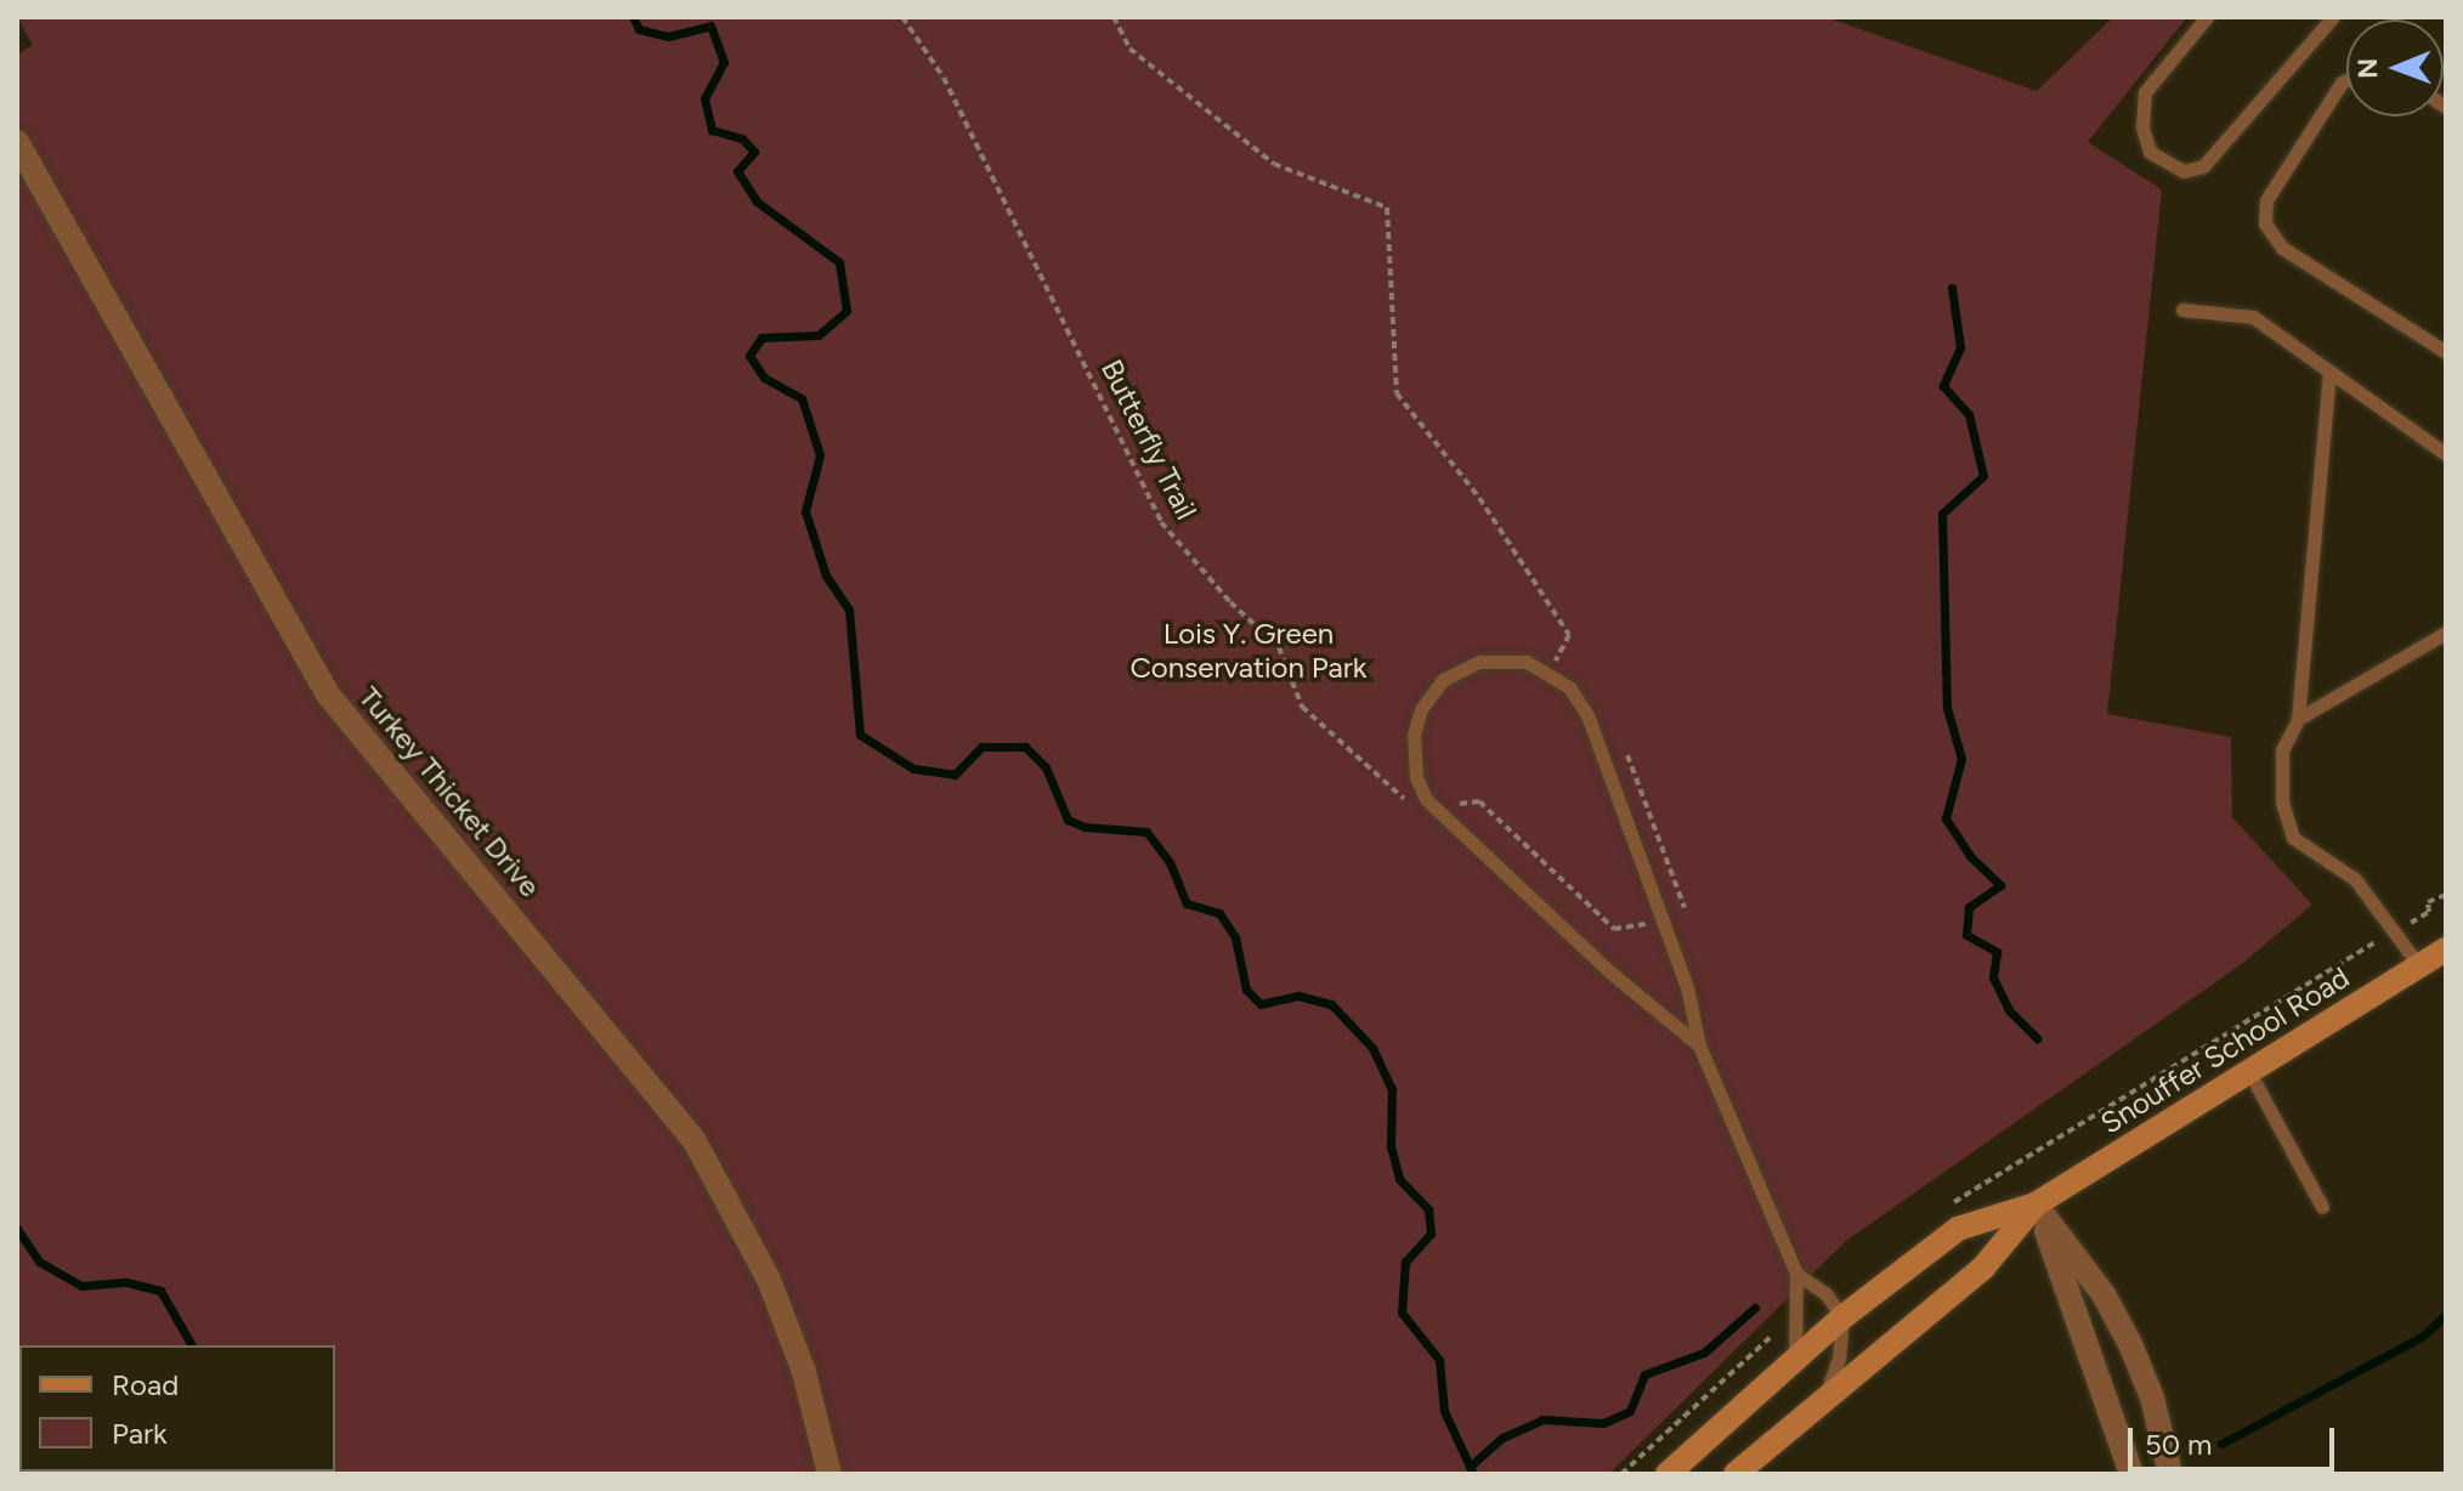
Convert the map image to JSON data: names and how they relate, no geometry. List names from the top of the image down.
{
  "streets": {
    "main road": ["Snouffer School Road"],
    "street": ["Turkey Thicket Drive"],
    "path": ["Butterfly Trail"]
  },
  "parks": ["Lois Y. Green Conservation Park"],
  "legend": ["Road", "Park"],
  "scale_bar": "50 m",
  "north": "left"
}
